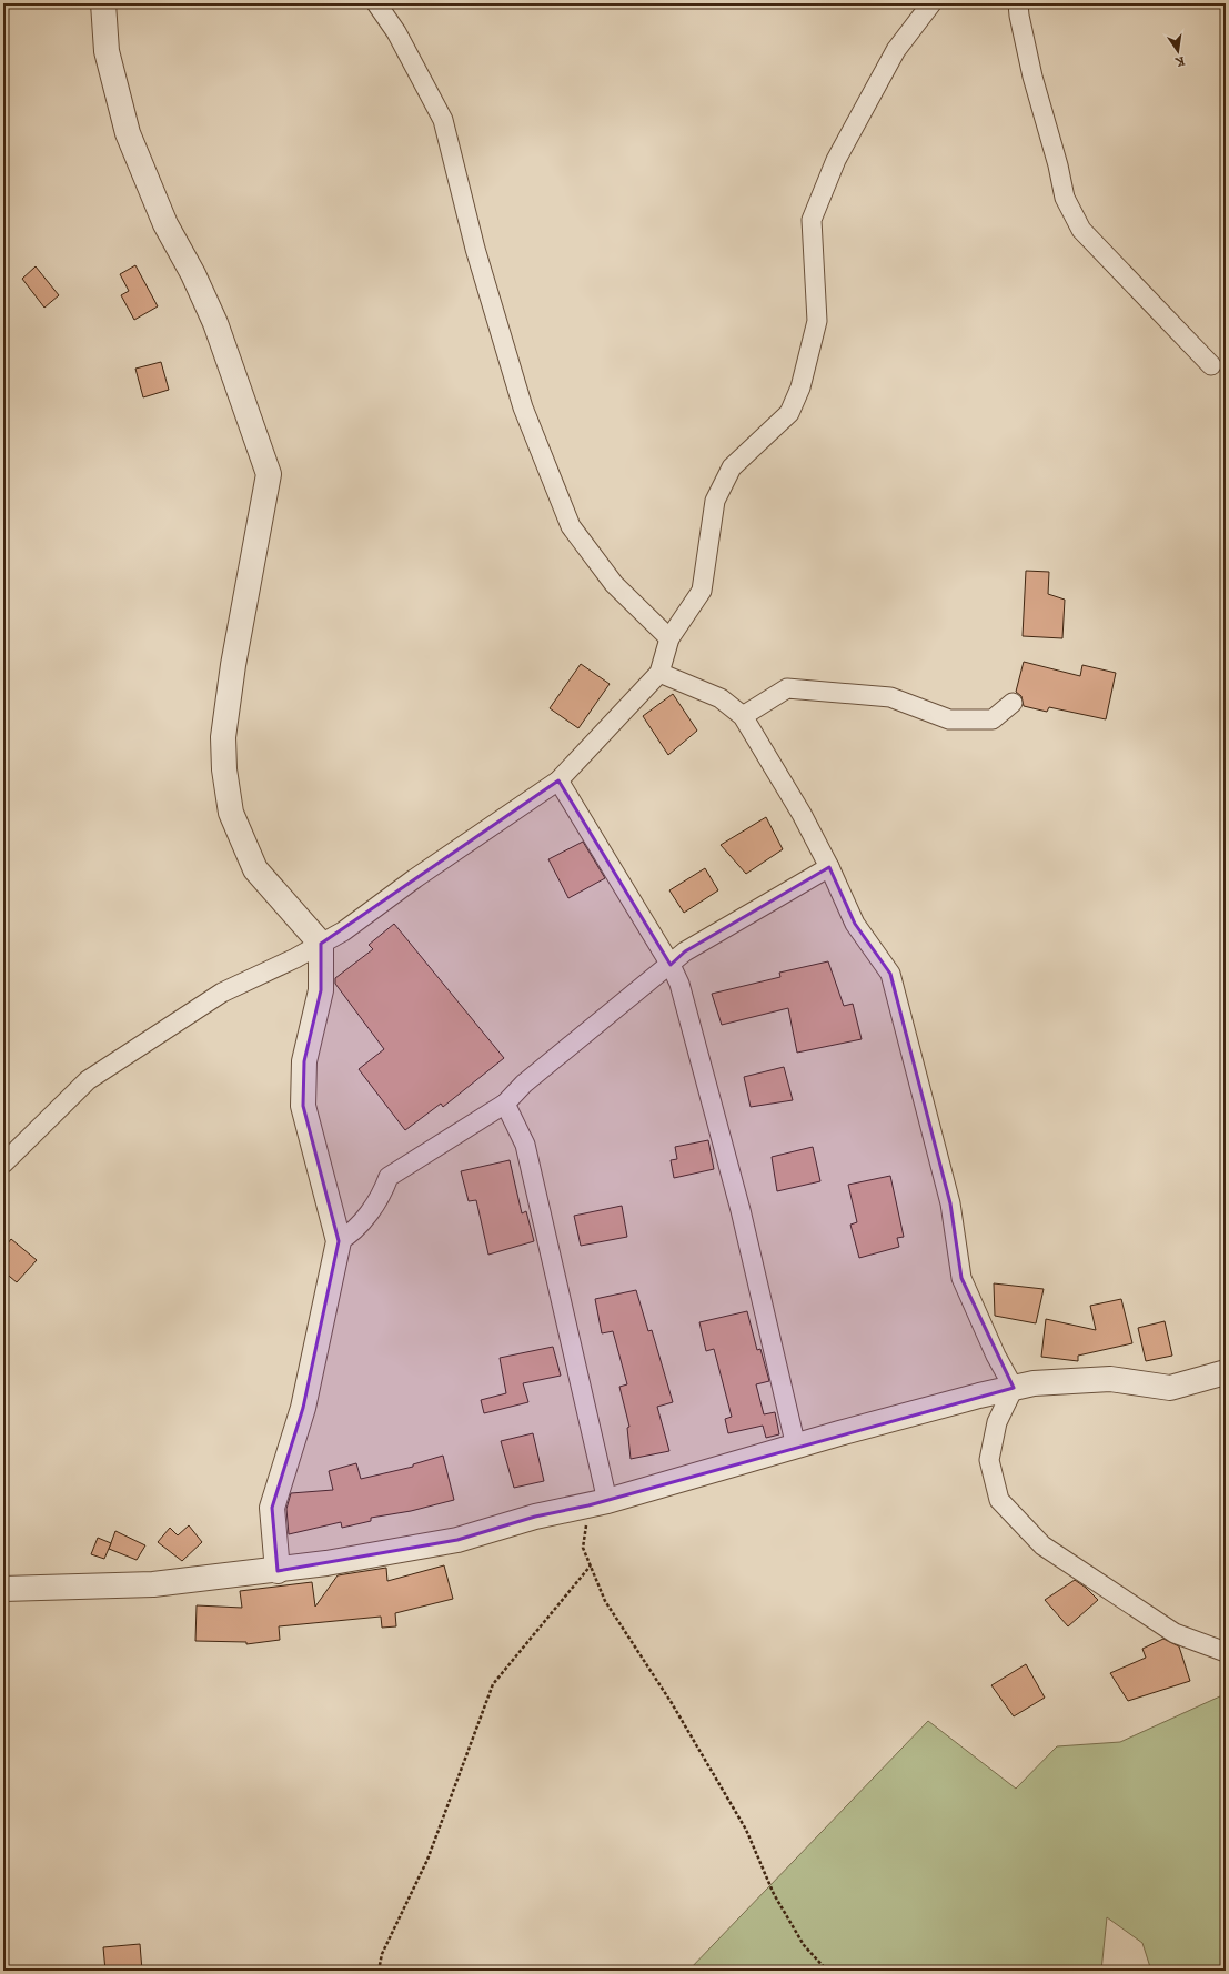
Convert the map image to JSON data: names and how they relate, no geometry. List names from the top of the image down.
{
  "north": "bottom"
}
